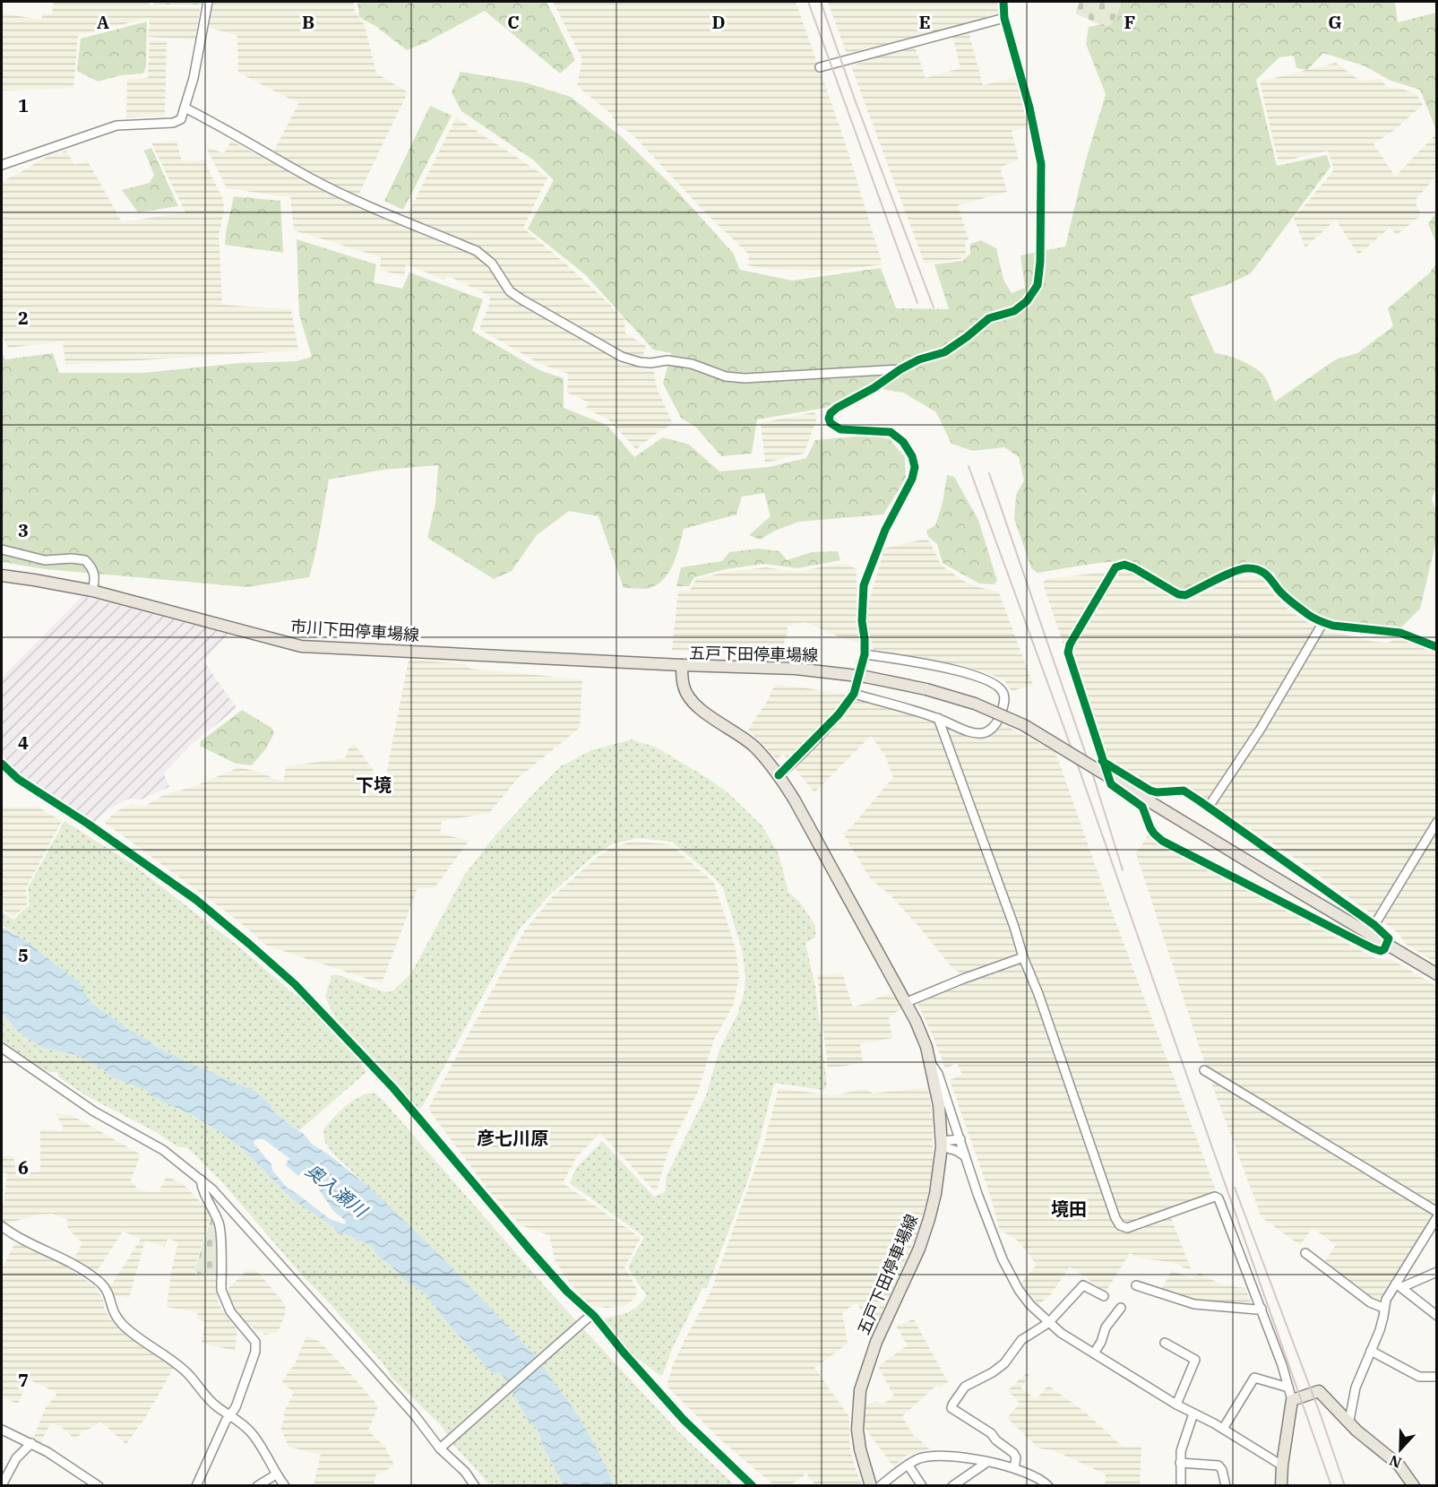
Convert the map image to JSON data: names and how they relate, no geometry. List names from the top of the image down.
{
  "streets": {
    "main road": ["市川下田停車場線", "五戸下田停車場線"]
  },
  "crossings": [
    ["市川下田停車場線", "五戸下田停車場線"]
  ],
  "districts": ["下境", "彦七川原", "境田"],
  "water": ["奥入瀬川"],
  "north": "bottom",
  "grid": {
    "columns": [
      "A",
      "B",
      "C",
      "D",
      "E",
      "F",
      "G"
    ],
    "rows": [
      "1",
      "2",
      "3",
      "4",
      "5",
      "6",
      "7"
    ]
  }
}
